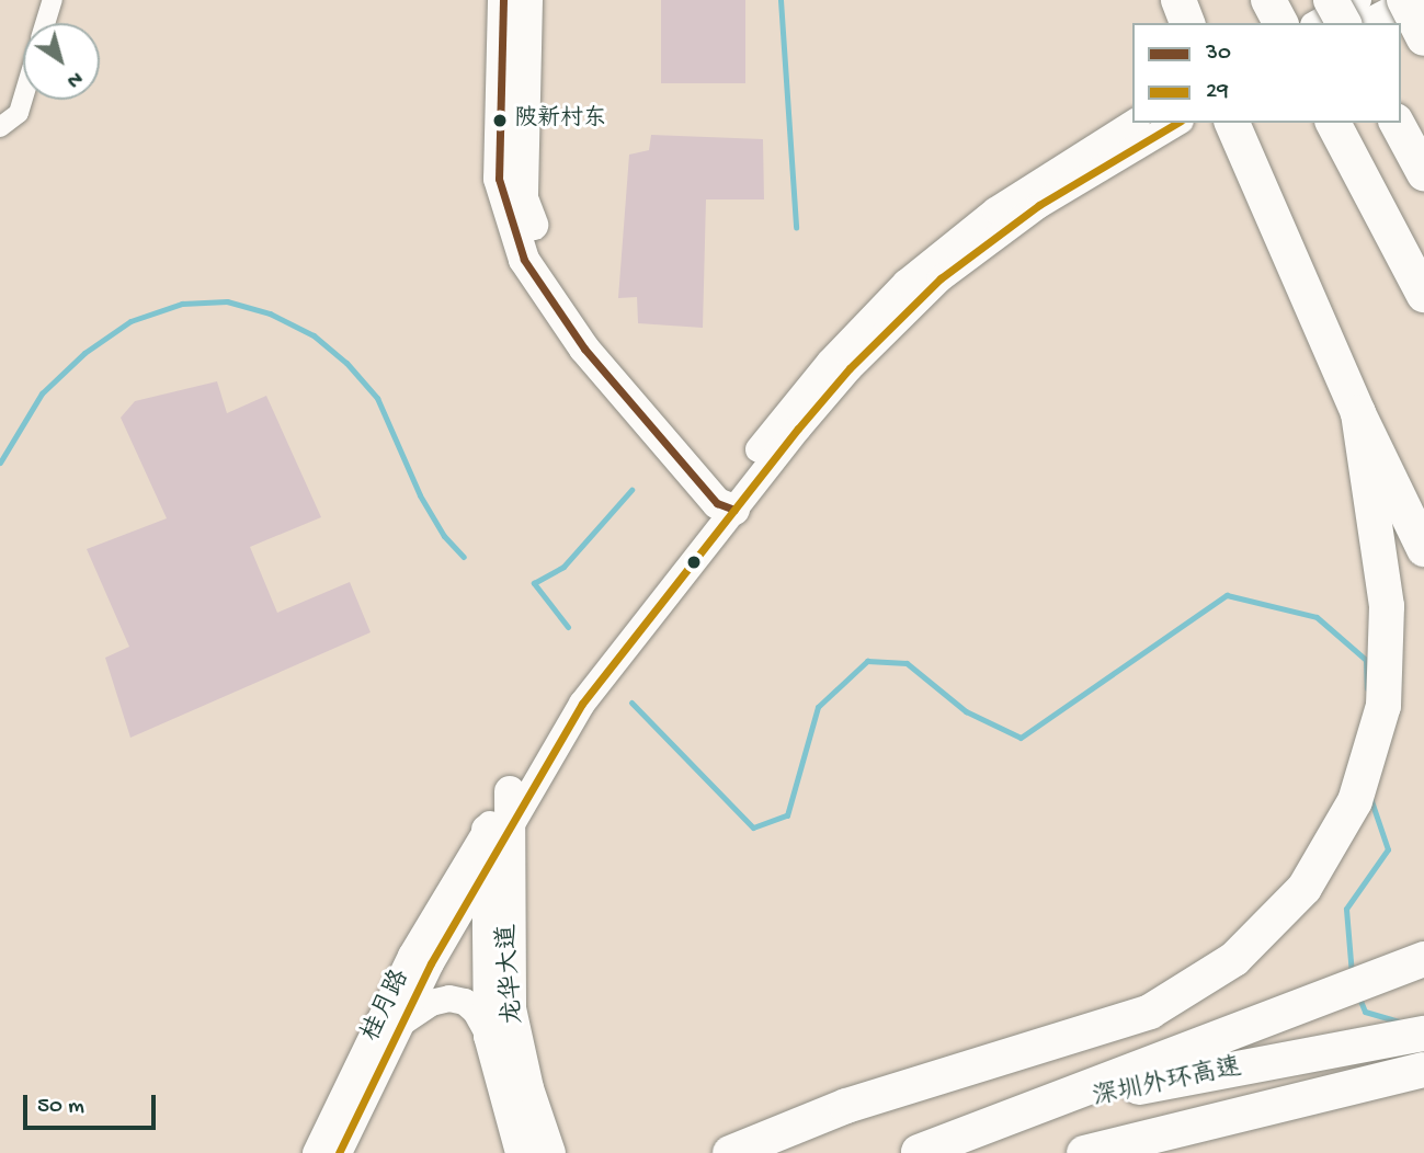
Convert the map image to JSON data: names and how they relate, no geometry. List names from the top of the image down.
{
  "streets": {
    "highway": ["深圳外环高速"],
    "main road": ["龙华大道", "桂月路"]
  },
  "crossings": [
    ["龙华大道", "桂月路"]
  ],
  "places": ["陂新村东"],
  "lines": ["transit line 30", "transit line 29"],
  "legend": ["30", "29"],
  "scale_bar": "50 m",
  "north": "bottom right"
}
